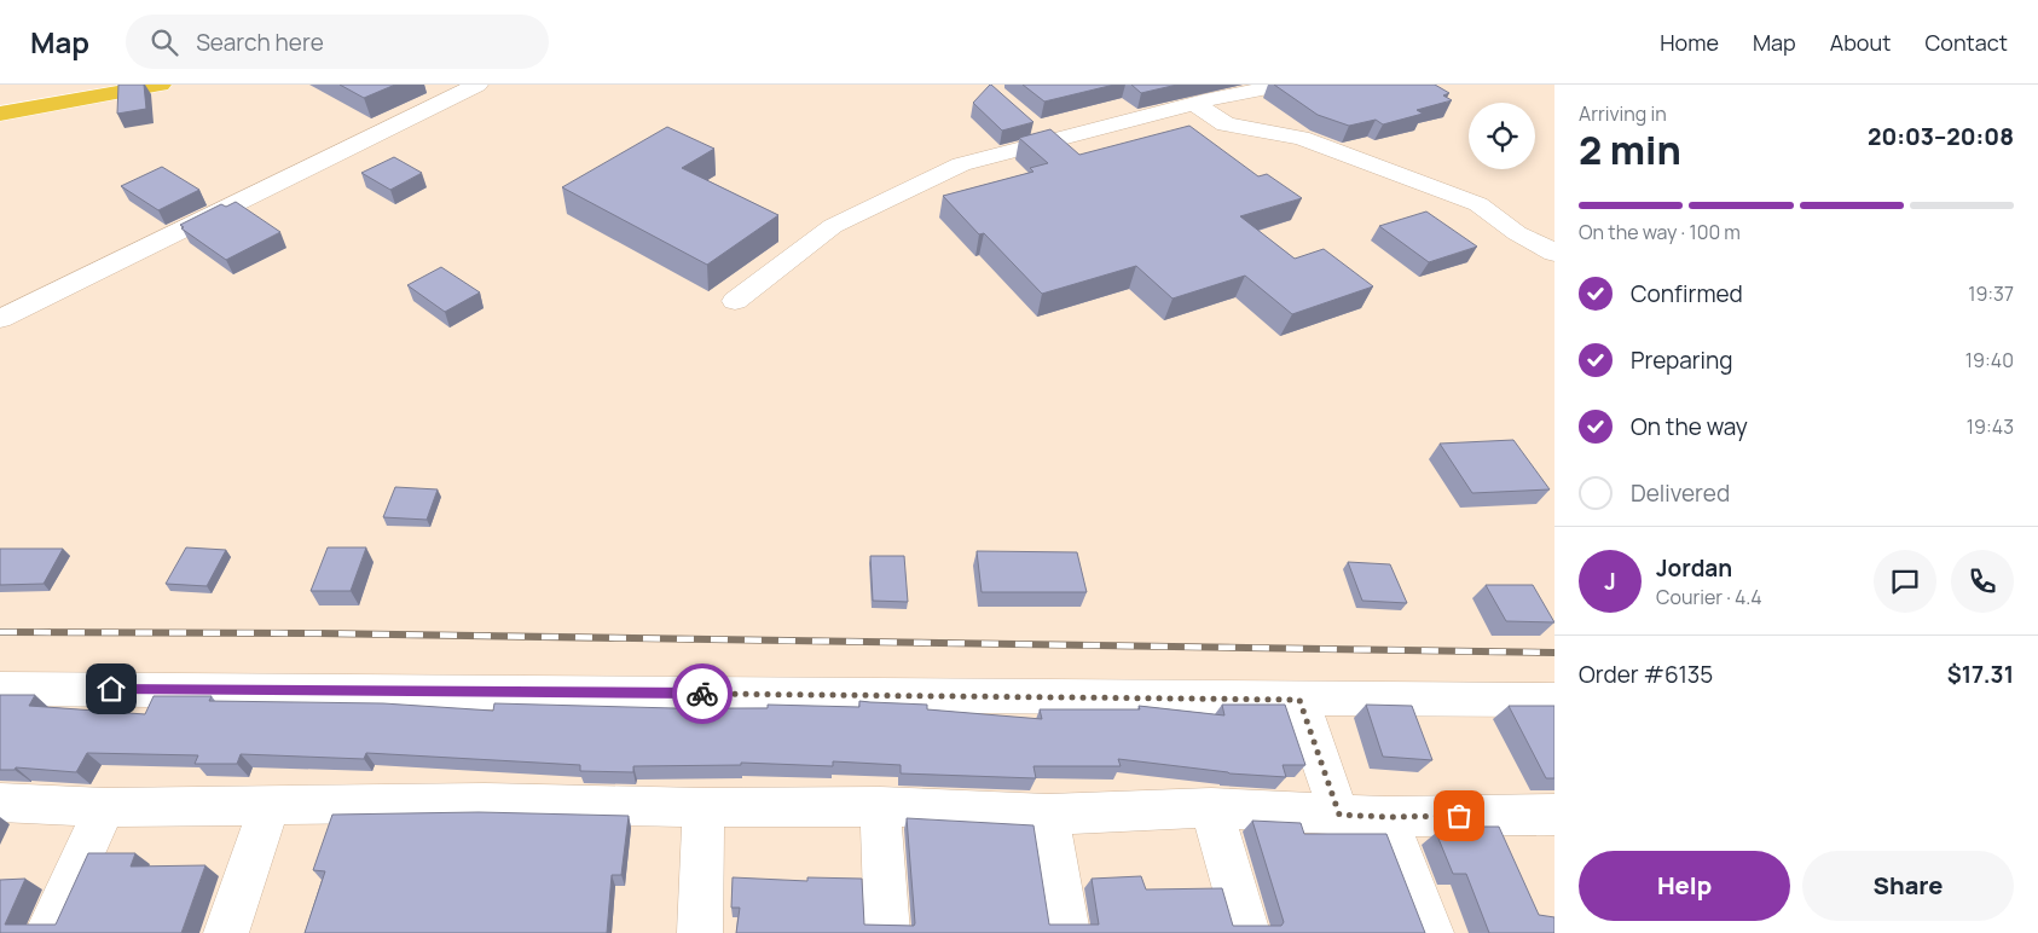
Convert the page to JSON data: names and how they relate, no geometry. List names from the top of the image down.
{
  "page": {
    "header": "Map",
    "search": "Search here",
    "nav": [
      "Home",
      "Map",
      "About",
      "Contact"
    ],
    "heading": ["2 min", "Arriving in", "20:03–20:08"],
    "panel": [
      "Jordan",
      "Courier · 4.4",
      "Order #6135",
      "$17.31"
    ],
    "bar": "On the way · 100 m",
    "list": [
      ["Confirmed", "19:37"],
      ["Preparing", "19:40"],
      ["On the way", "19:43"],
      "Delivered"
    ],
    "round": "J",
    "buttons": ["Help", "Share"]
  }
}
